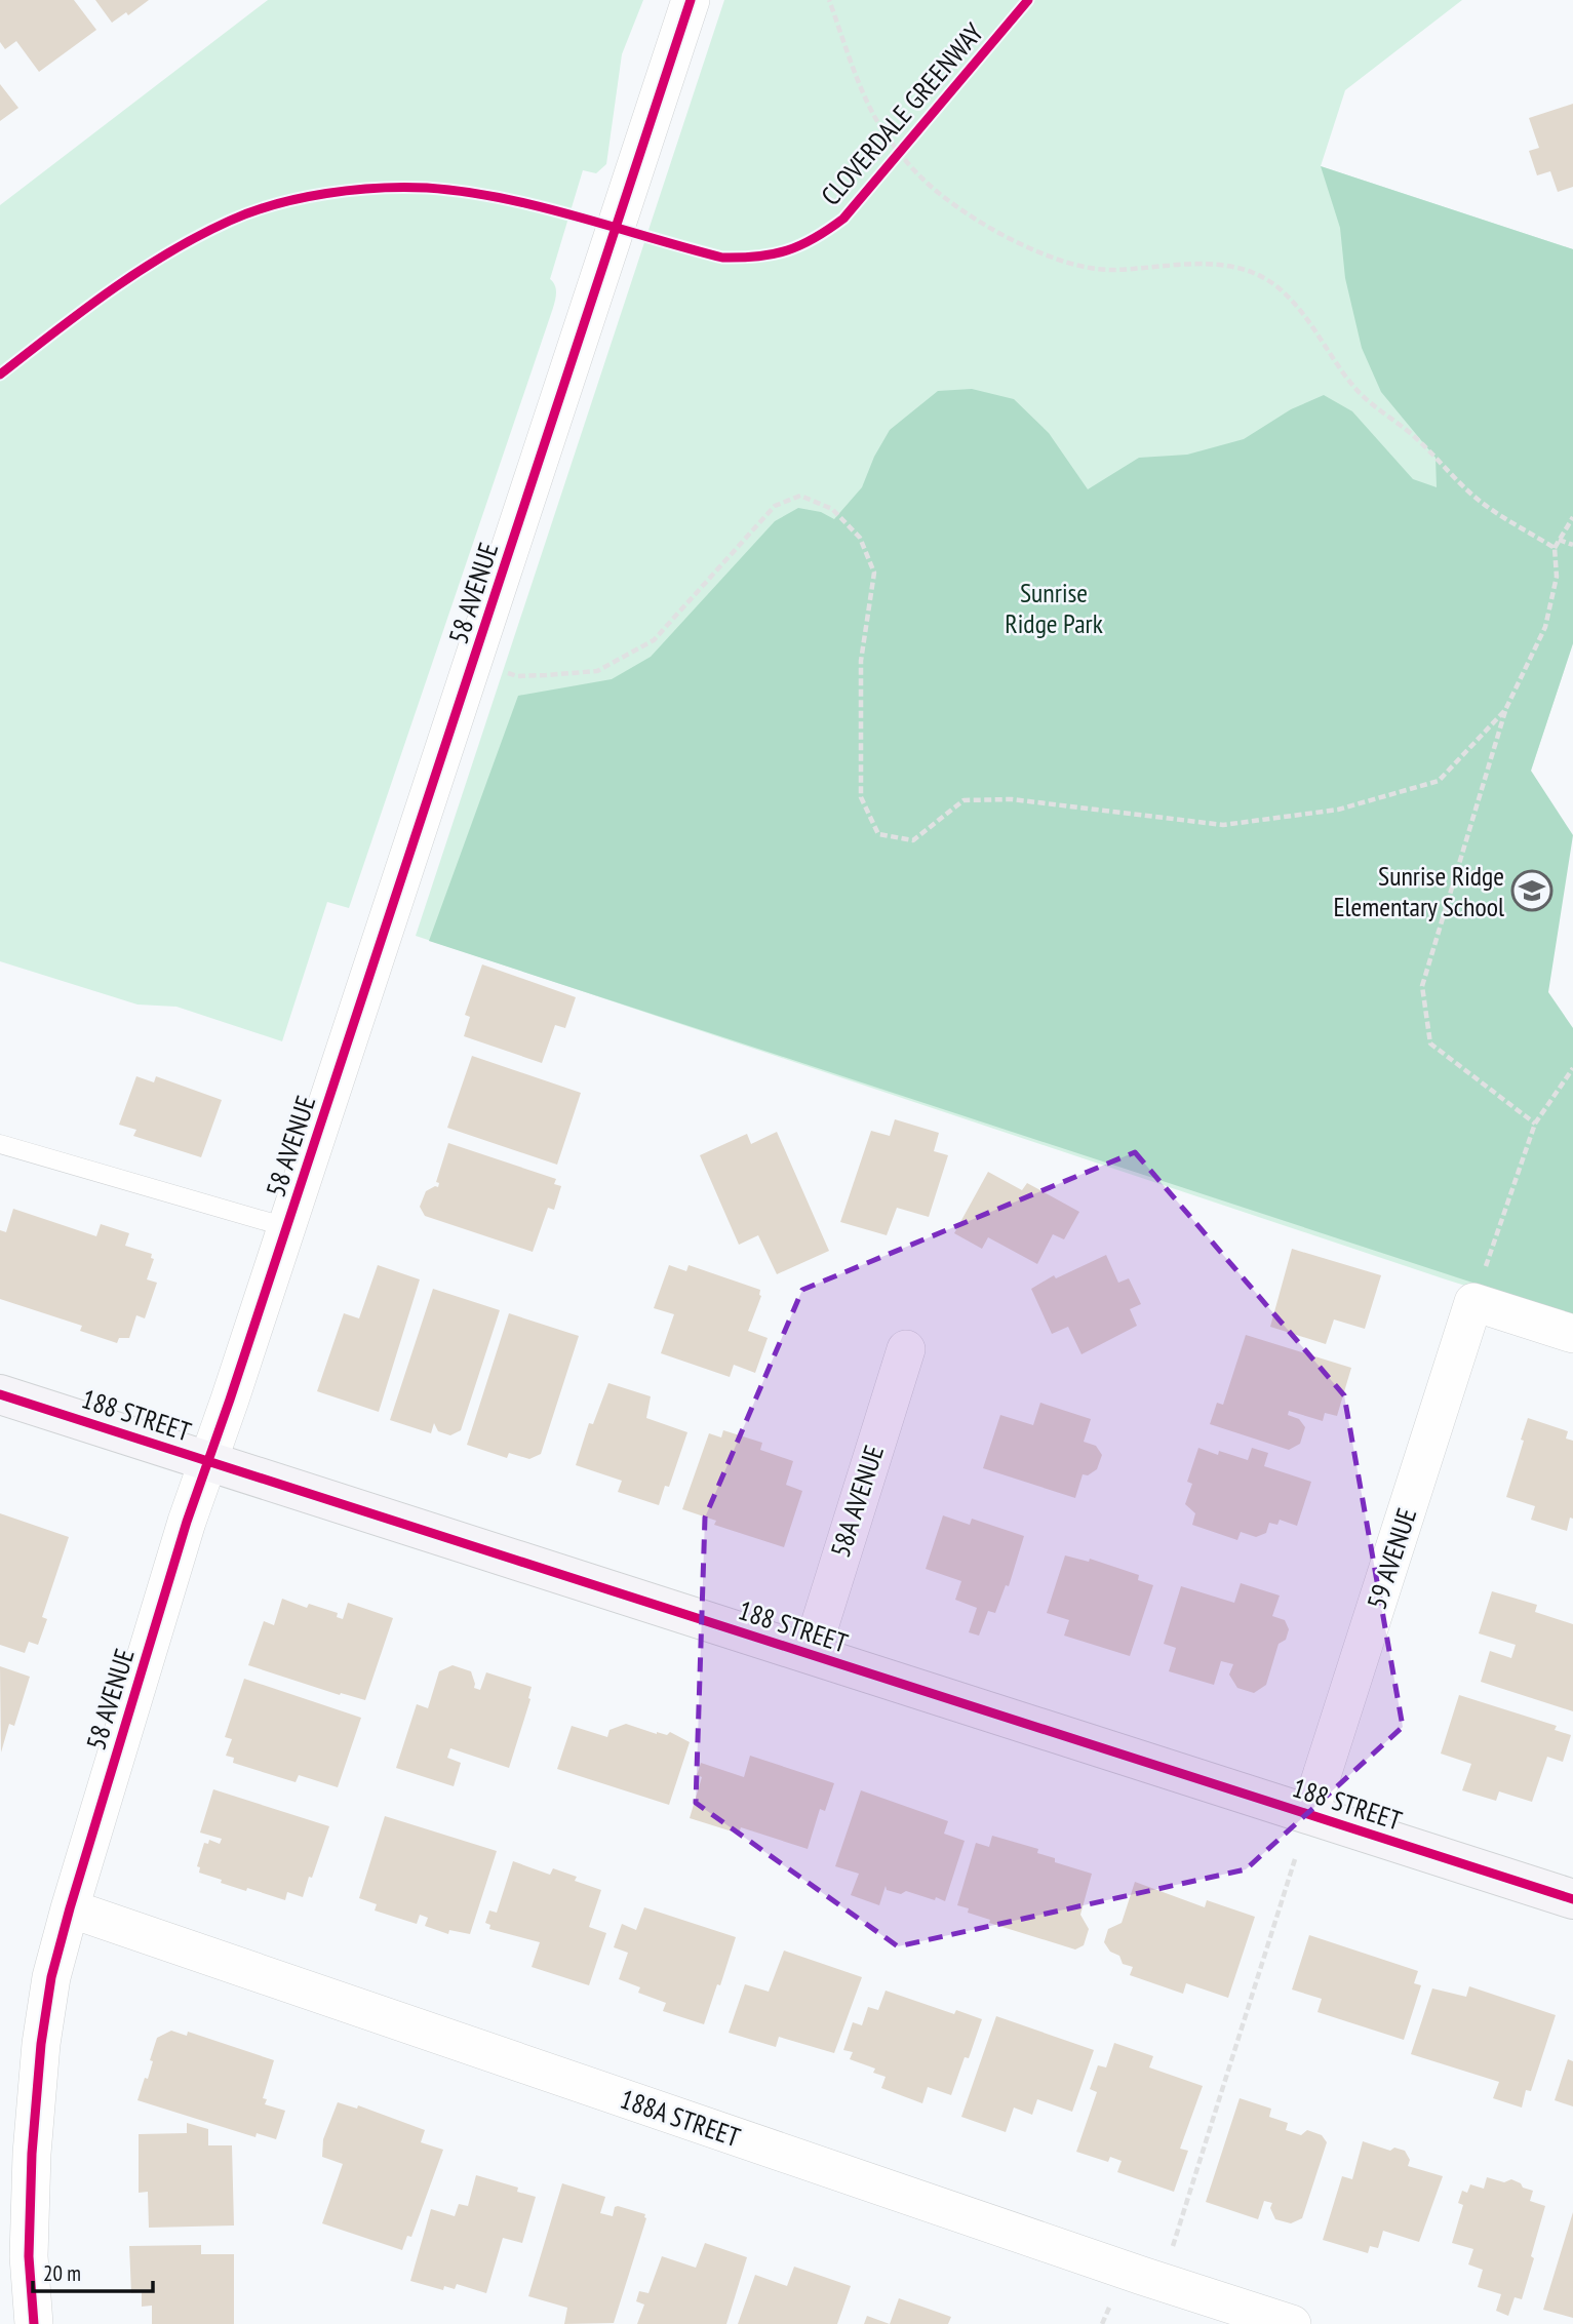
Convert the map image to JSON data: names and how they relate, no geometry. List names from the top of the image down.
{
  "streets": {
    "street": [
      "58 AVENUE",
      "188 STREET",
      "58A AVENUE",
      "59 AVENUE",
      "188A STREET"
    ],
    "cycle path": ["CLOVERDALE GREENWAY"]
  },
  "crossings": [
    ["58 AVENUE", "188 STREET"],
    ["58 AVENUE", "188A STREET"],
    ["188 STREET", "58A AVENUE"],
    ["188 STREET", "59 AVENUE"]
  ],
  "parks": ["Sunrise Ridge Park"],
  "places": {
    "school or university": ["Sunrise Ridge Elementary School"]
  },
  "scale_bar": "20 m"
}
